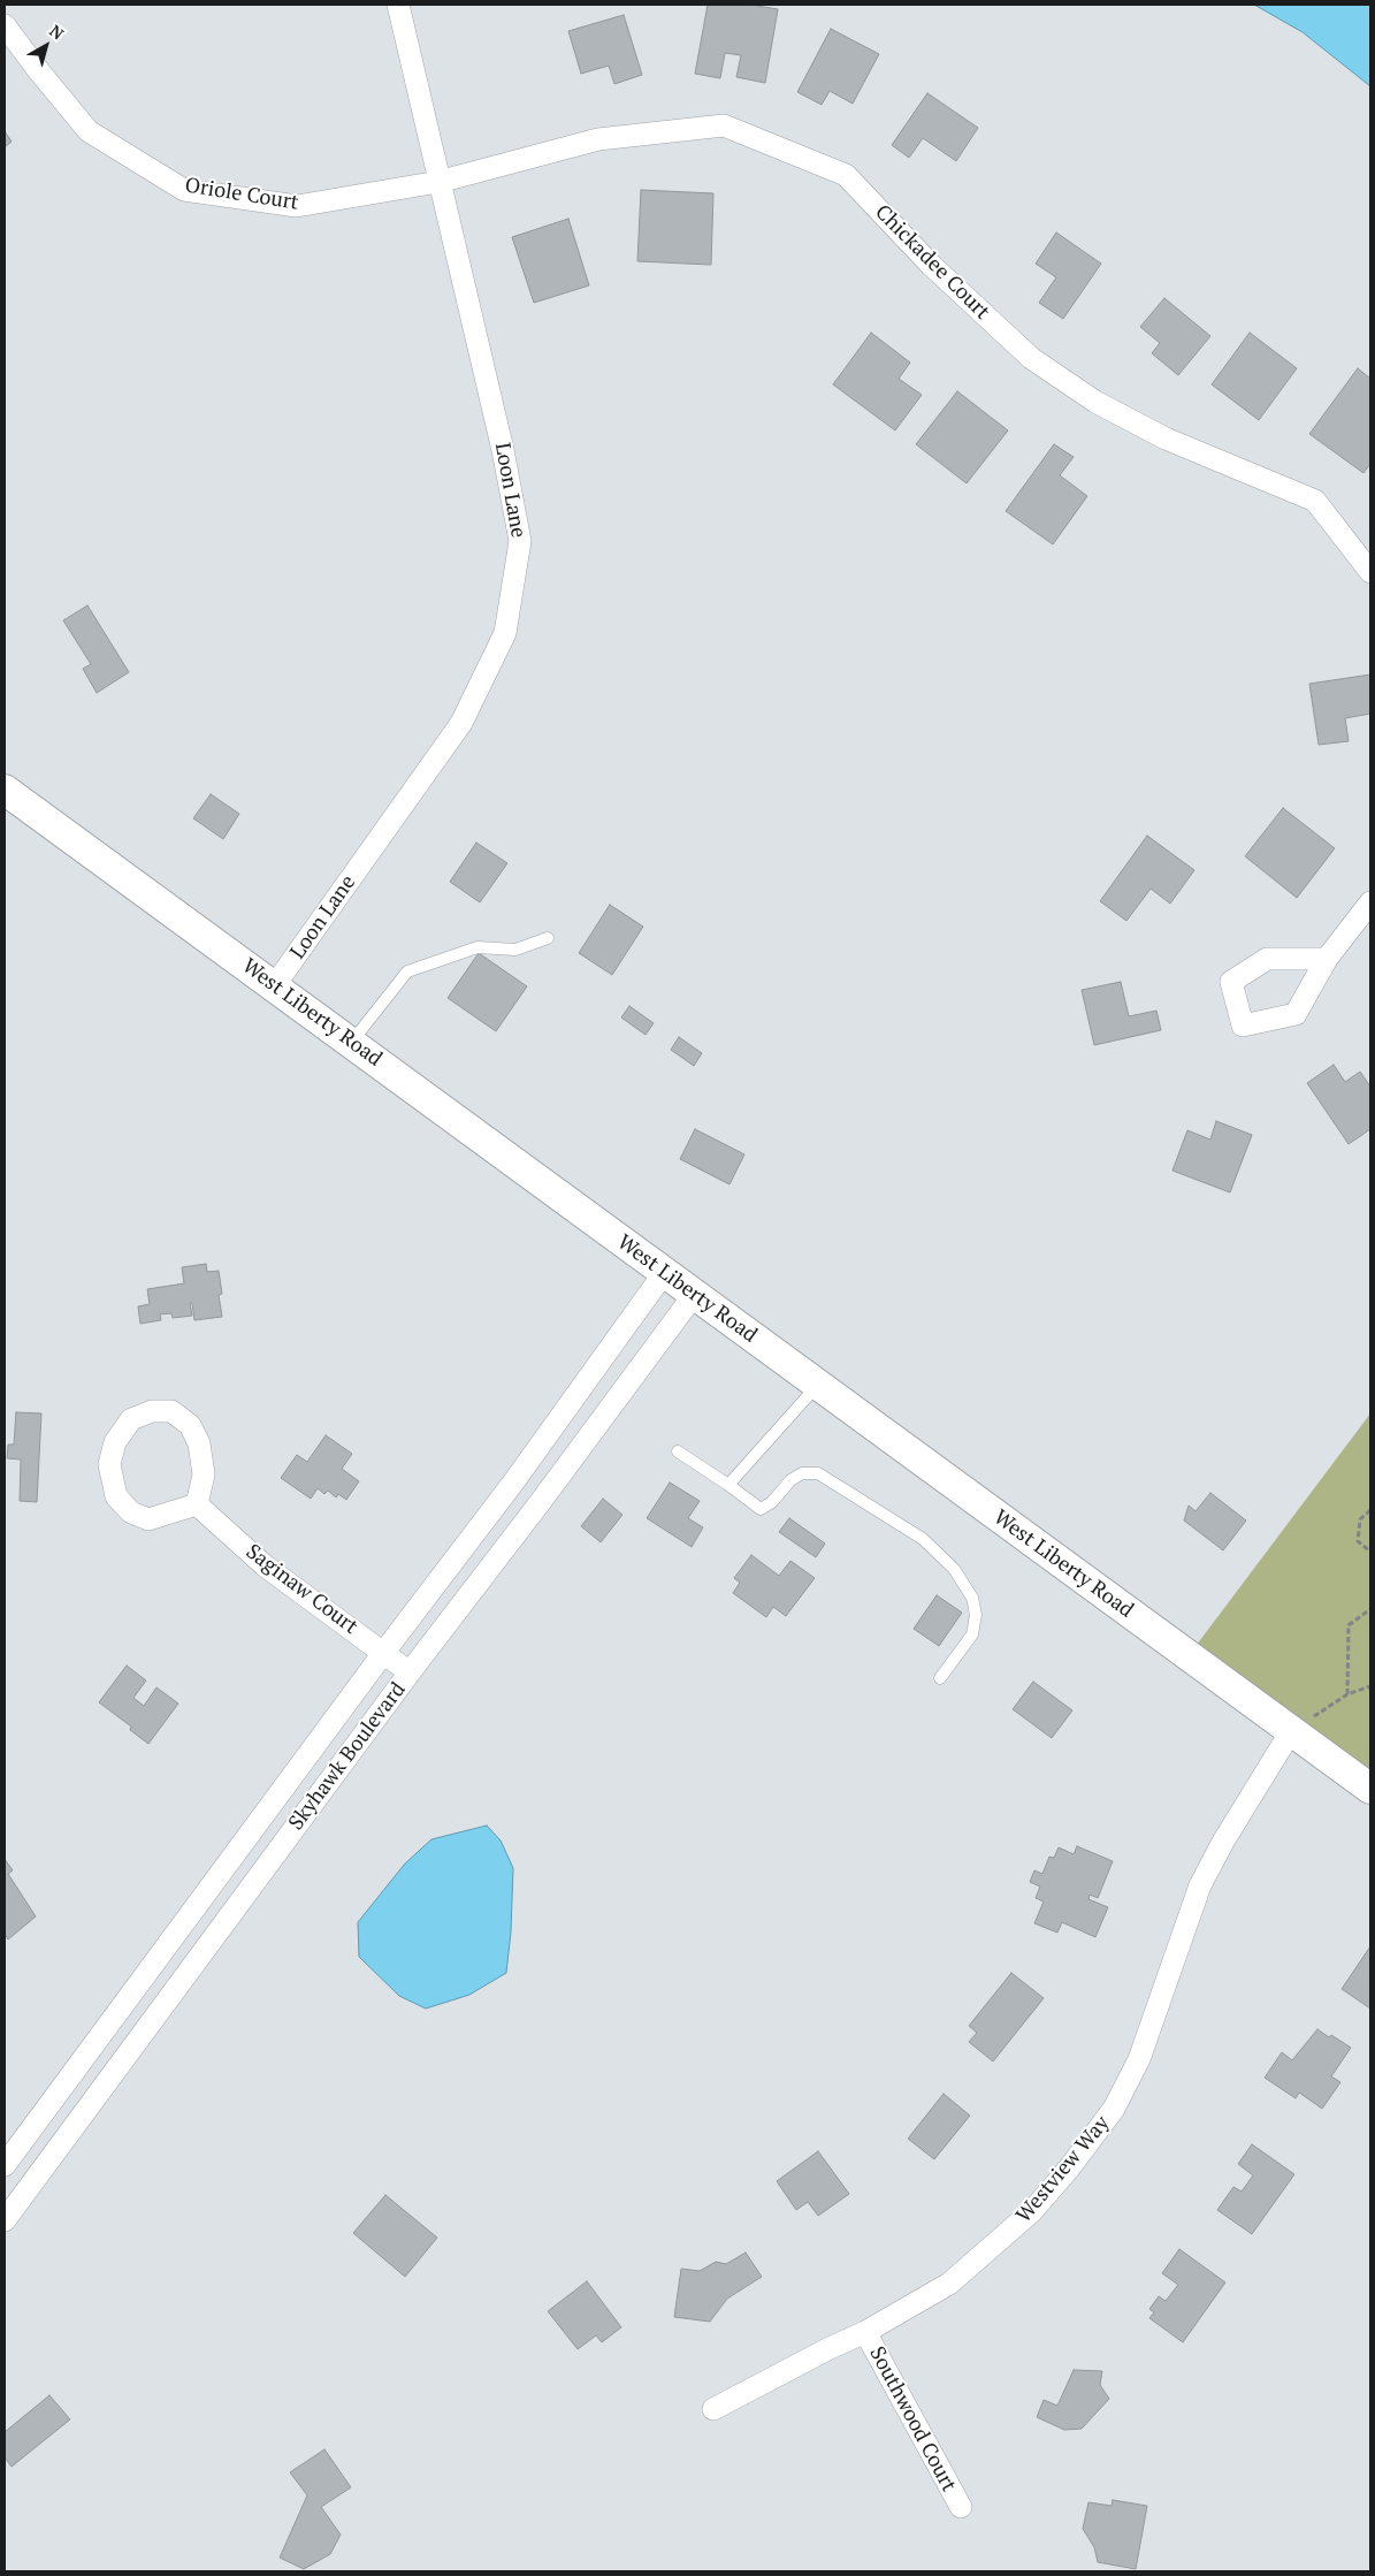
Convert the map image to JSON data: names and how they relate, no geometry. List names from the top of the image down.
{
  "streets": {
    "main road": ["West Liberty Road"],
    "street": [
      "Oriole Court",
      "Chickadee Court",
      "Loon Lane",
      "Saginaw Court",
      "Skyhawk Boulevard",
      "Westview Way",
      "Southwood Court"
    ]
  },
  "crossings": [
    ["Oriole Court", "Chickadee Court"],
    ["Oriole Court", "Loon Lane"],
    ["Chickadee Court", "Loon Lane"],
    ["Loon Lane", "West Liberty Road"],
    ["West Liberty Road", "Skyhawk Boulevard"],
    ["West Liberty Road", "Westview Way"],
    ["Saginaw Court", "Skyhawk Boulevard"],
    ["Westview Way", "Southwood Court"]
  ],
  "north": "top right"
}
